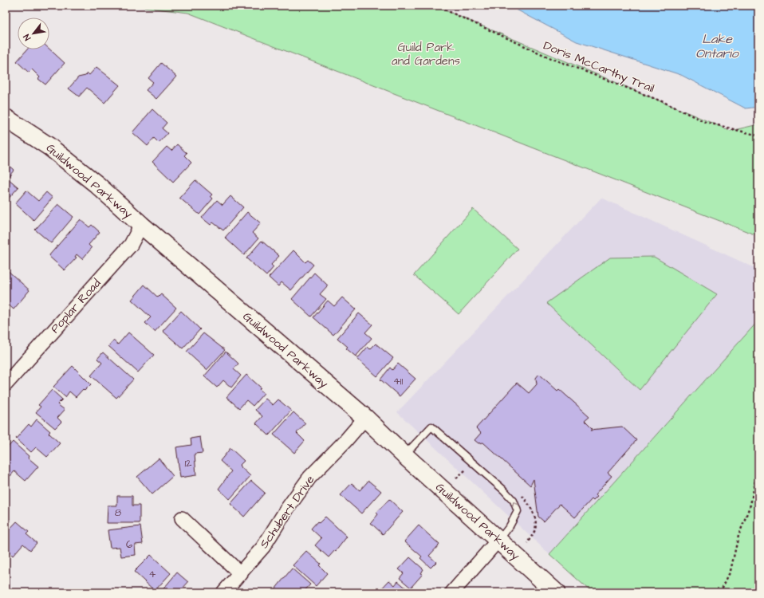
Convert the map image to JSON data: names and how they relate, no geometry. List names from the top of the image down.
{
  "streets": {
    "street": ["Guildwood Parkway", "Poplar Road", "Schubert Drive"],
    "path": ["Doris McCarthy Trail"]
  },
  "crossings": [
    ["Guildwood Parkway", "Poplar Road"],
    ["Guildwood Parkway", "Schubert Drive"]
  ],
  "water": ["Lake Ontario"],
  "parks": ["Guild Park and Gardens"],
  "house_numbers": [
    "411",
    "12",
    "8",
    "6",
    "4"
  ],
  "north": "bottom left"
}
